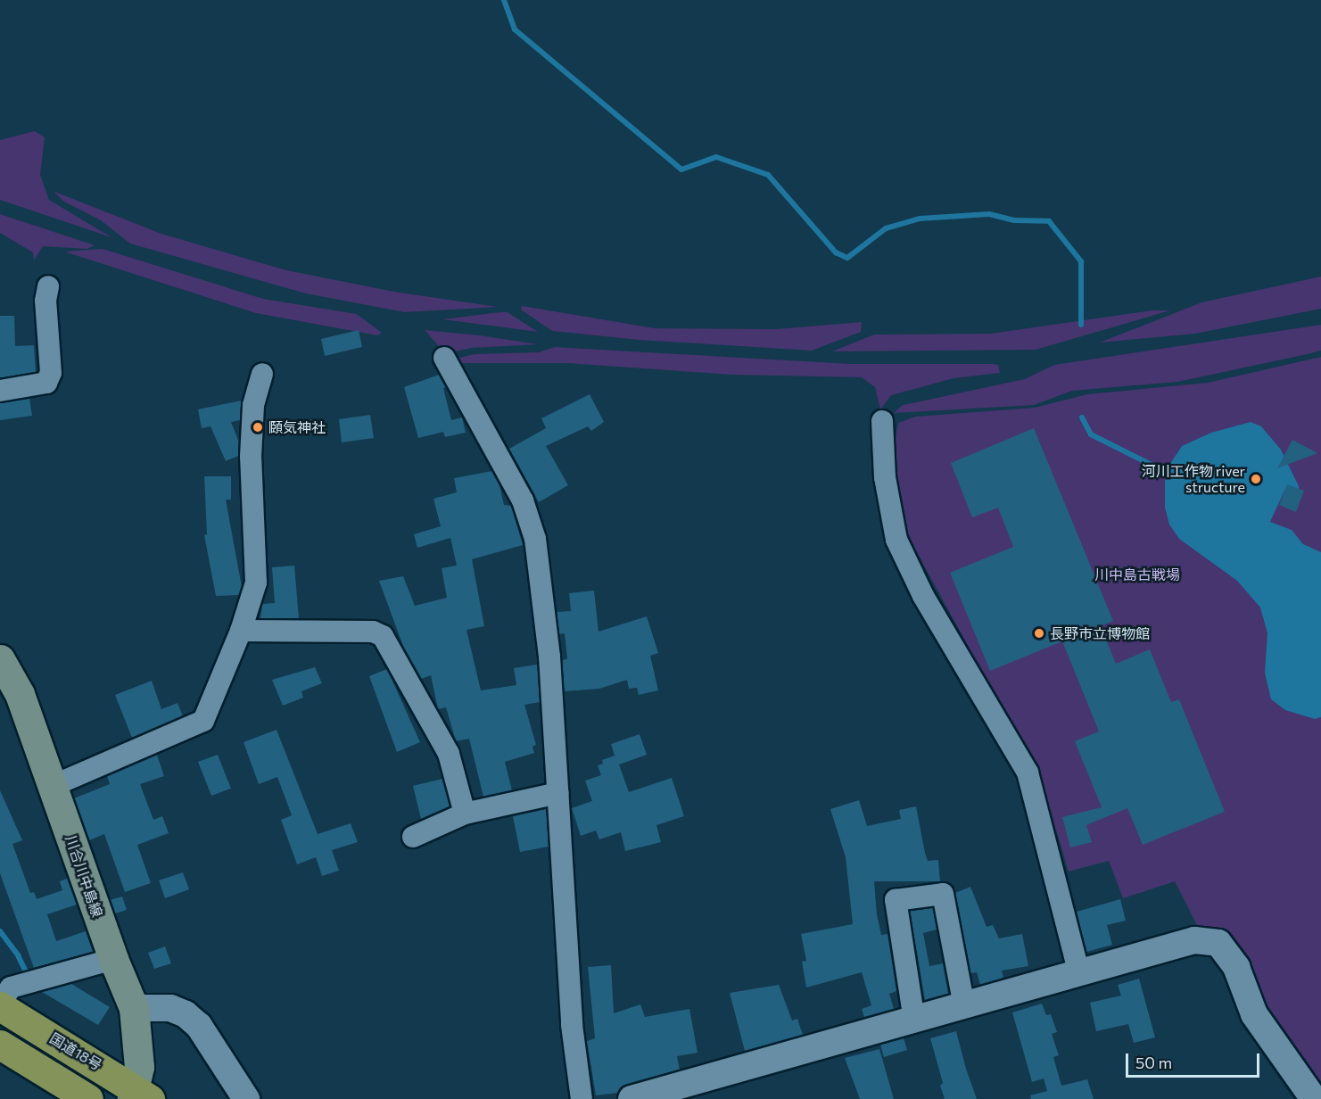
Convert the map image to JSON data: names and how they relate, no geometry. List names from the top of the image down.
{
  "streets": {
    "highway": ["国道18号"],
    "main road": ["川合川中島線"]
  },
  "crossings": [
    ["川合川中島線", "国道18号"]
  ],
  "parks": ["川中島古戦場"],
  "places": ["頥気神社", "河川工作物 river structure", "長野市立博物館"],
  "scale_bar": "50 m"
}
